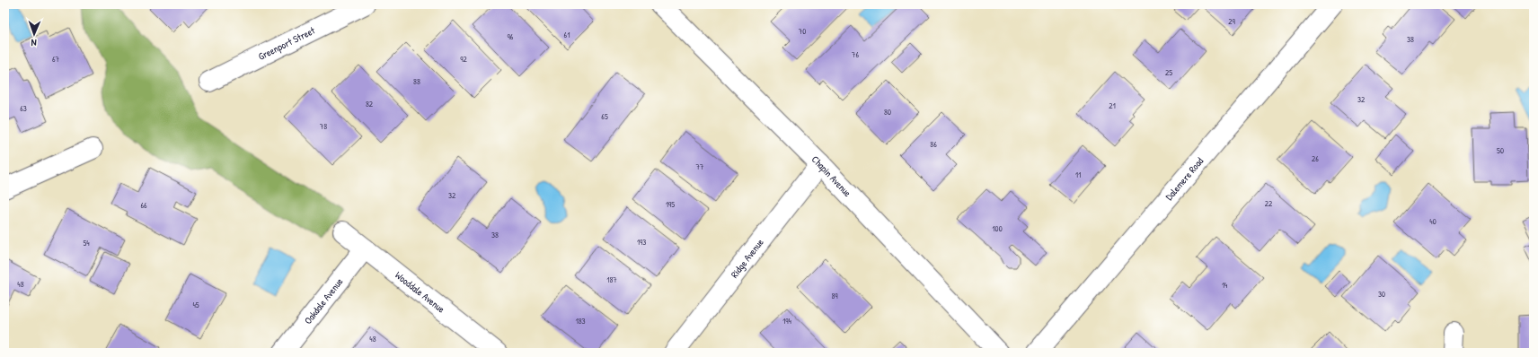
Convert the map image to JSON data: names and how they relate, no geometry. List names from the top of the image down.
{
  "streets": {
    "street": [
      "Greenport Street",
      "Chapin Avenue",
      "Dalemere Road",
      "Ridge Avenue",
      "Wooddale Avenue",
      "Oakdale Avenue"
    ]
  },
  "crossings": [
    ["Chapin Avenue", "Ridge Avenue"],
    ["Wooddale Avenue", "Oakdale Avenue"]
  ],
  "house_numbers": [
    "29",
    "70",
    "61",
    "96",
    "38",
    "76",
    "67",
    "92",
    "25",
    "88",
    "32",
    "82",
    "21",
    "63",
    "80",
    "65",
    "78",
    "86",
    "50",
    "26",
    "77",
    "11",
    "32",
    "22",
    "195",
    "66",
    "40",
    "100",
    "38",
    "193",
    "54",
    "187",
    "48",
    "14",
    "30",
    "89",
    "45",
    "183",
    "194",
    "48"
  ],
  "north": "bottom"
}
